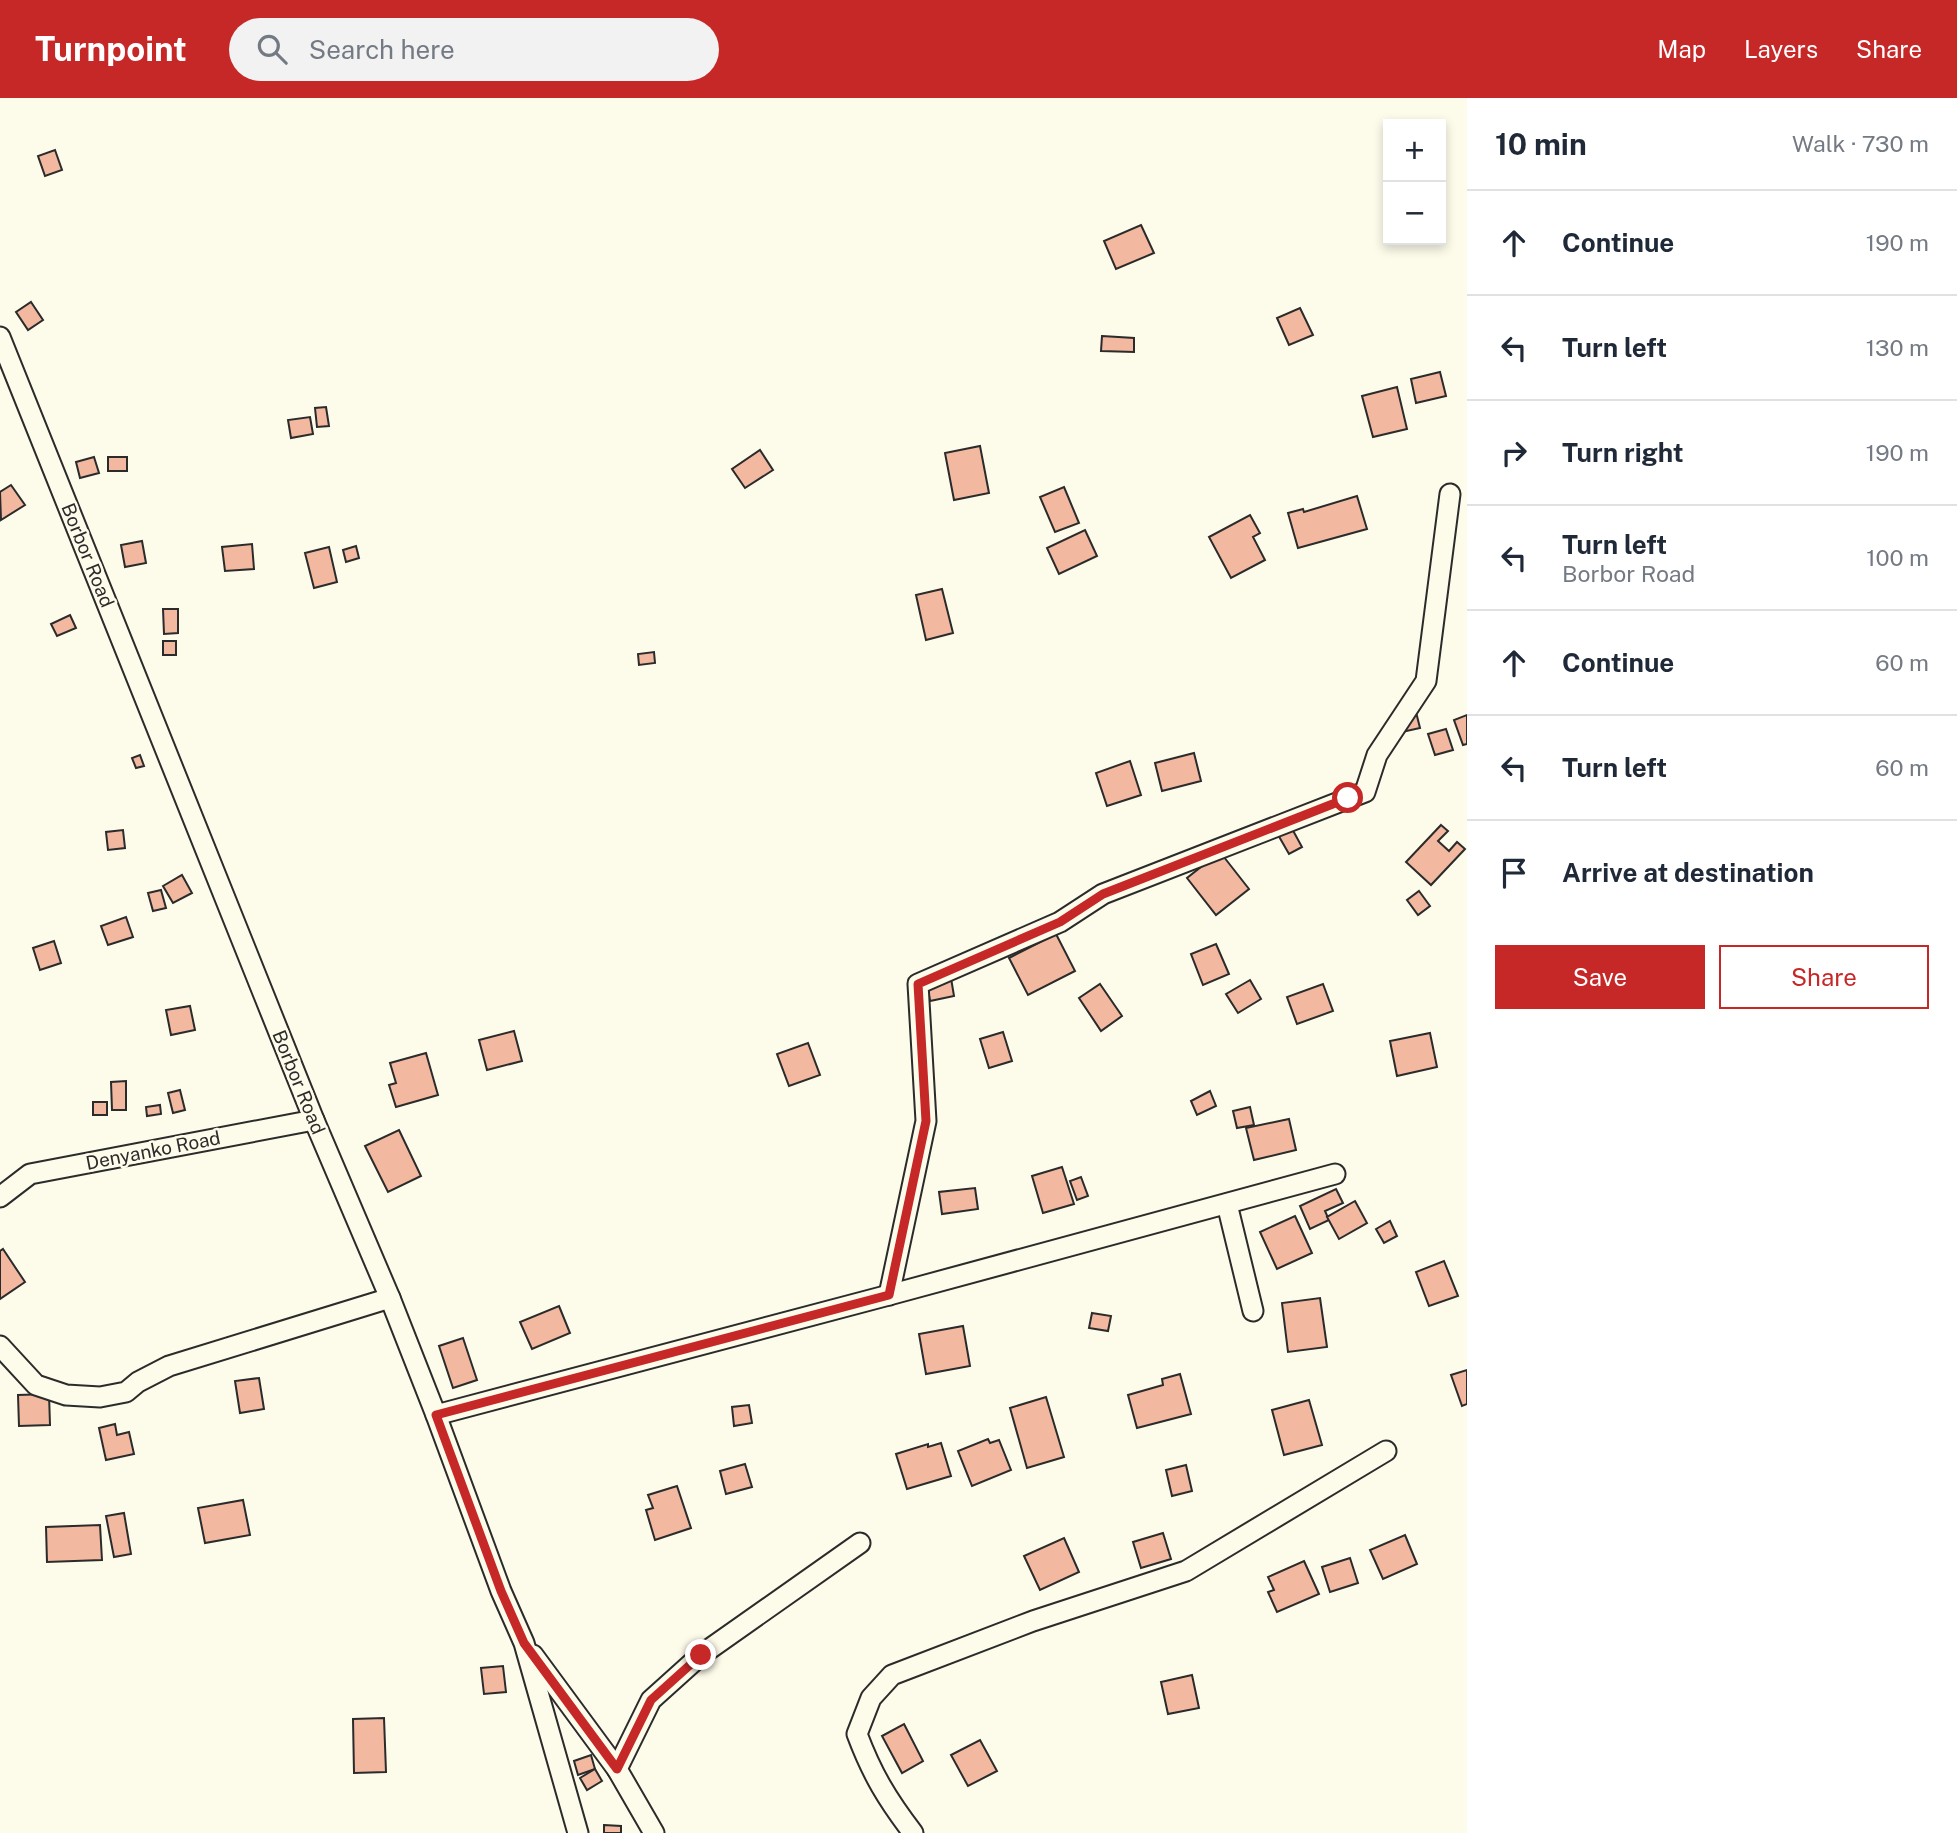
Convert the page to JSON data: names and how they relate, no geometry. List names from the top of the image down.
{
  "streets": {
    "street": ["Borbor Road", "Denyanko Road"]
  },
  "crossings": [
    ["Borbor Road", "Denyanko Road"]
  ],
  "page": {
    "header": "Turnpoint",
    "search": "Search here",
    "nav": ["Map", "Layers", "Share"],
    "heading": ["10 min", "Walk · 730 m"],
    "map_buttons": ["+", "−"],
    "list": [
      ["Continue", "190 m"],
      ["Turn left", "130 m"],
      ["Turn right", "190 m"],
      ["Turn left", "Borbor Road", "100 m"],
      ["Continue", "60 m"],
      ["Turn left", "60 m"],
      "Arrive at destination"
    ],
    "buttons": ["Save", "Share"]
  }
}
